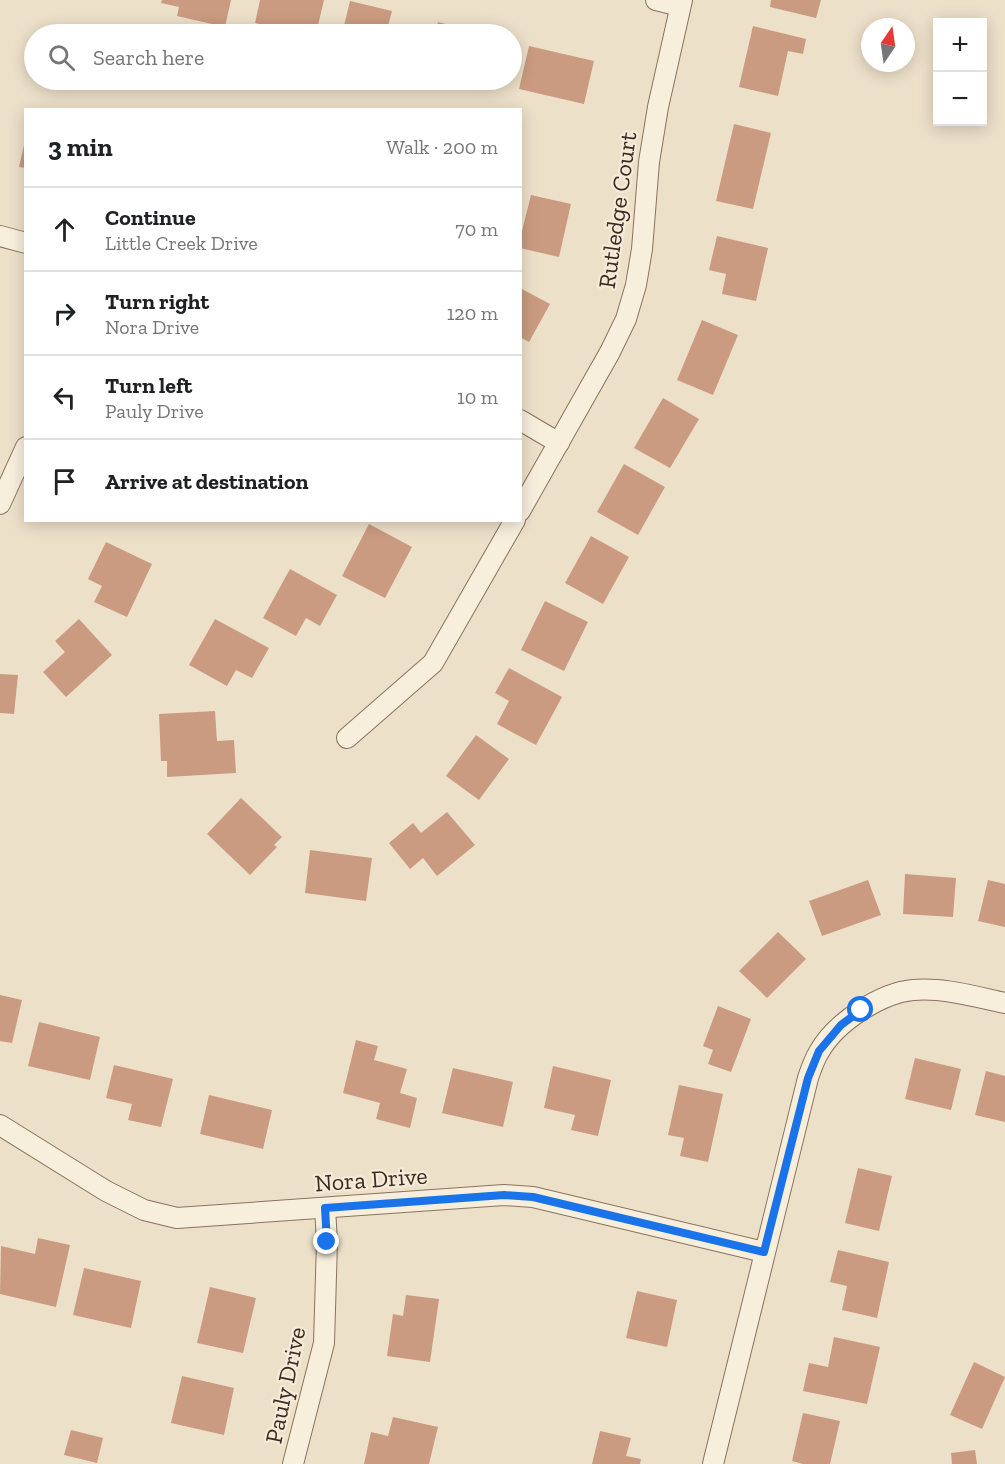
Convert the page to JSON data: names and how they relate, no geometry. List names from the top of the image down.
{
  "streets": {
    "street": ["Rutledge Court", "Nora Drive", "Pauly Drive"]
  },
  "crossings": [
    ["Nora Drive", "Pauly Drive"]
  ],
  "north": "top",
  "page": {
    "map_buttons": ["+", "−"],
    "search": "Search here",
    "heading": ["3 min", "Walk · 200 m"],
    "list": [
      ["Continue", "Little Creek Drive", "70 m"],
      ["Turn right", "Nora Drive", "120 m"],
      ["Turn left", "Pauly Drive", "10 m"],
      "Arrive at destination"
    ]
  }
}
